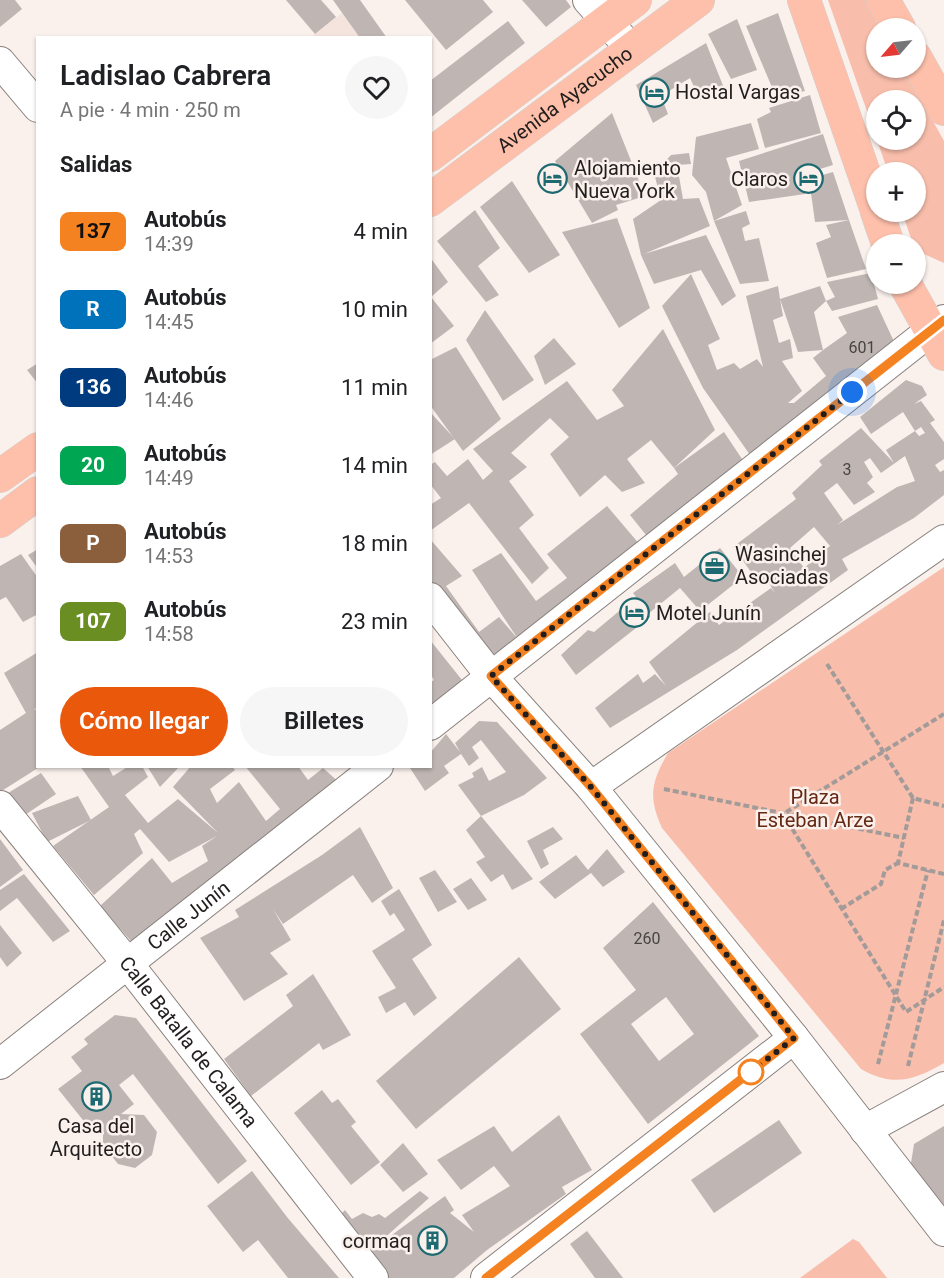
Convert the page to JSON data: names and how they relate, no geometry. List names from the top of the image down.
{
  "streets": {
    "main road": ["Avenida Ayacucho"],
    "street": ["Calle Junín", "Calle Batalla de Calama"]
  },
  "crossings": [
    ["Calle Junín", "Calle Batalla de Calama"]
  ],
  "parks": ["Plaza Esteban Arze"],
  "places": {
    "hotel": [
      "Hostal Vargas",
      "Alojamiento Nueva York",
      "Claros",
      "Motel Junín"
    ],
    "office": ["Wasinchej Asociadas"],
    "building": ["Casa del Arquitecto", "cormaq"]
  },
  "lines": ["bus line 137"],
  "house_numbers": ["601", "3", "260"],
  "north": "bottom left",
  "page": {
    "map_buttons": ["+", "−"],
    "heading": [
      ["Ladislao Cabrera", "A pie · 4 min · 250 m"],
      "Salidas"
    ],
    "list": [
      {
        "mark": "137",
        "name": "Autobús",
        "note": "14:39",
        "value": "4 min"
      },
      {
        "mark": "R",
        "name": "Autobús",
        "note": "14:45",
        "value": "10 min"
      },
      {
        "mark": "136",
        "name": "Autobús",
        "note": "14:46",
        "value": "11 min"
      },
      {
        "mark": "20",
        "name": "Autobús",
        "note": "14:49",
        "value": "14 min"
      },
      {
        "mark": "P",
        "name": "Autobús",
        "note": "14:53",
        "value": "18 min"
      },
      {
        "mark": "107",
        "name": "Autobús",
        "note": "14:58",
        "value": "23 min"
      }
    ],
    "buttons": ["Cómo llegar", "Billetes"]
  }
}
